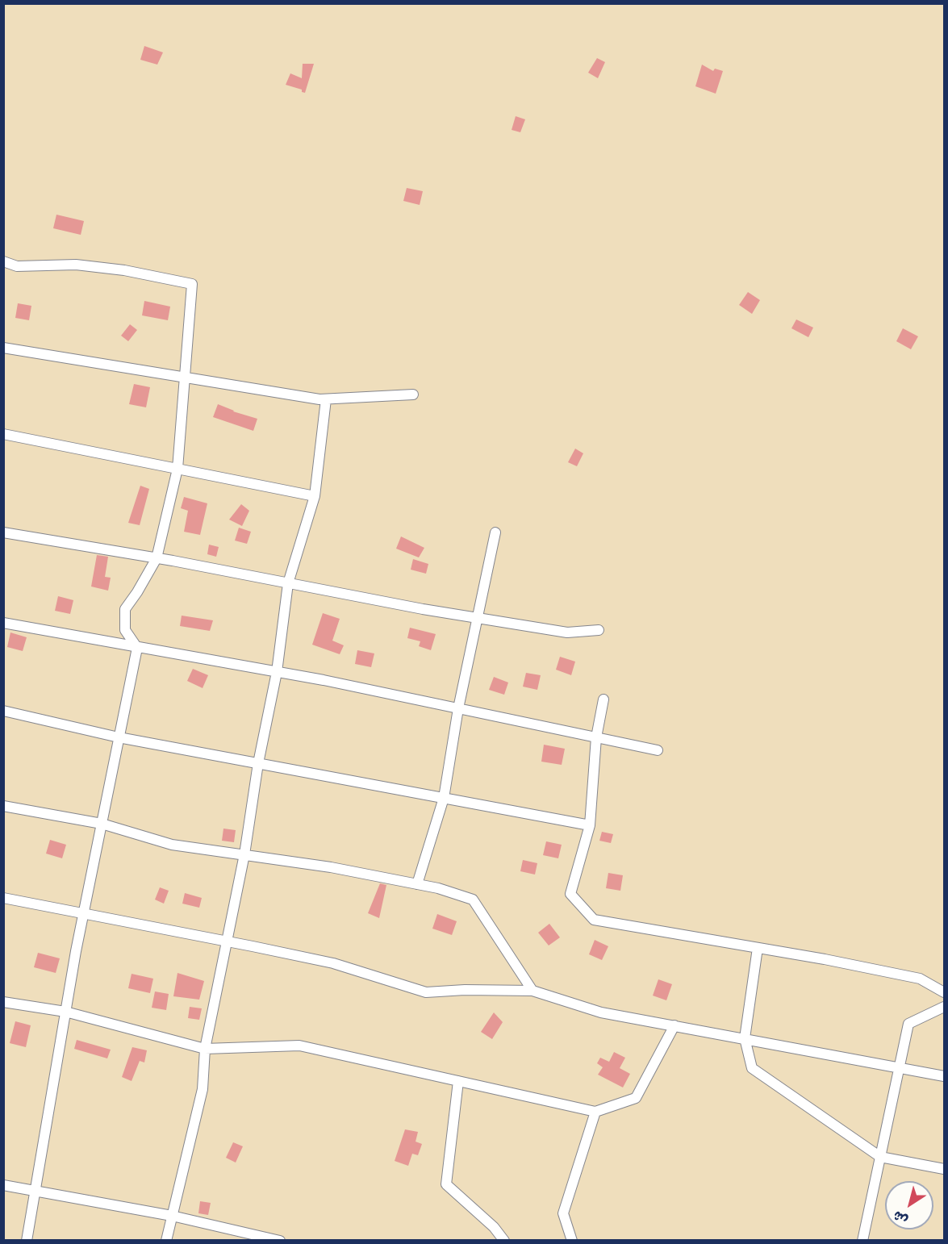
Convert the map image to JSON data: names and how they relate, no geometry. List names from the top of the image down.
{
  "north": "bottom left"
}
